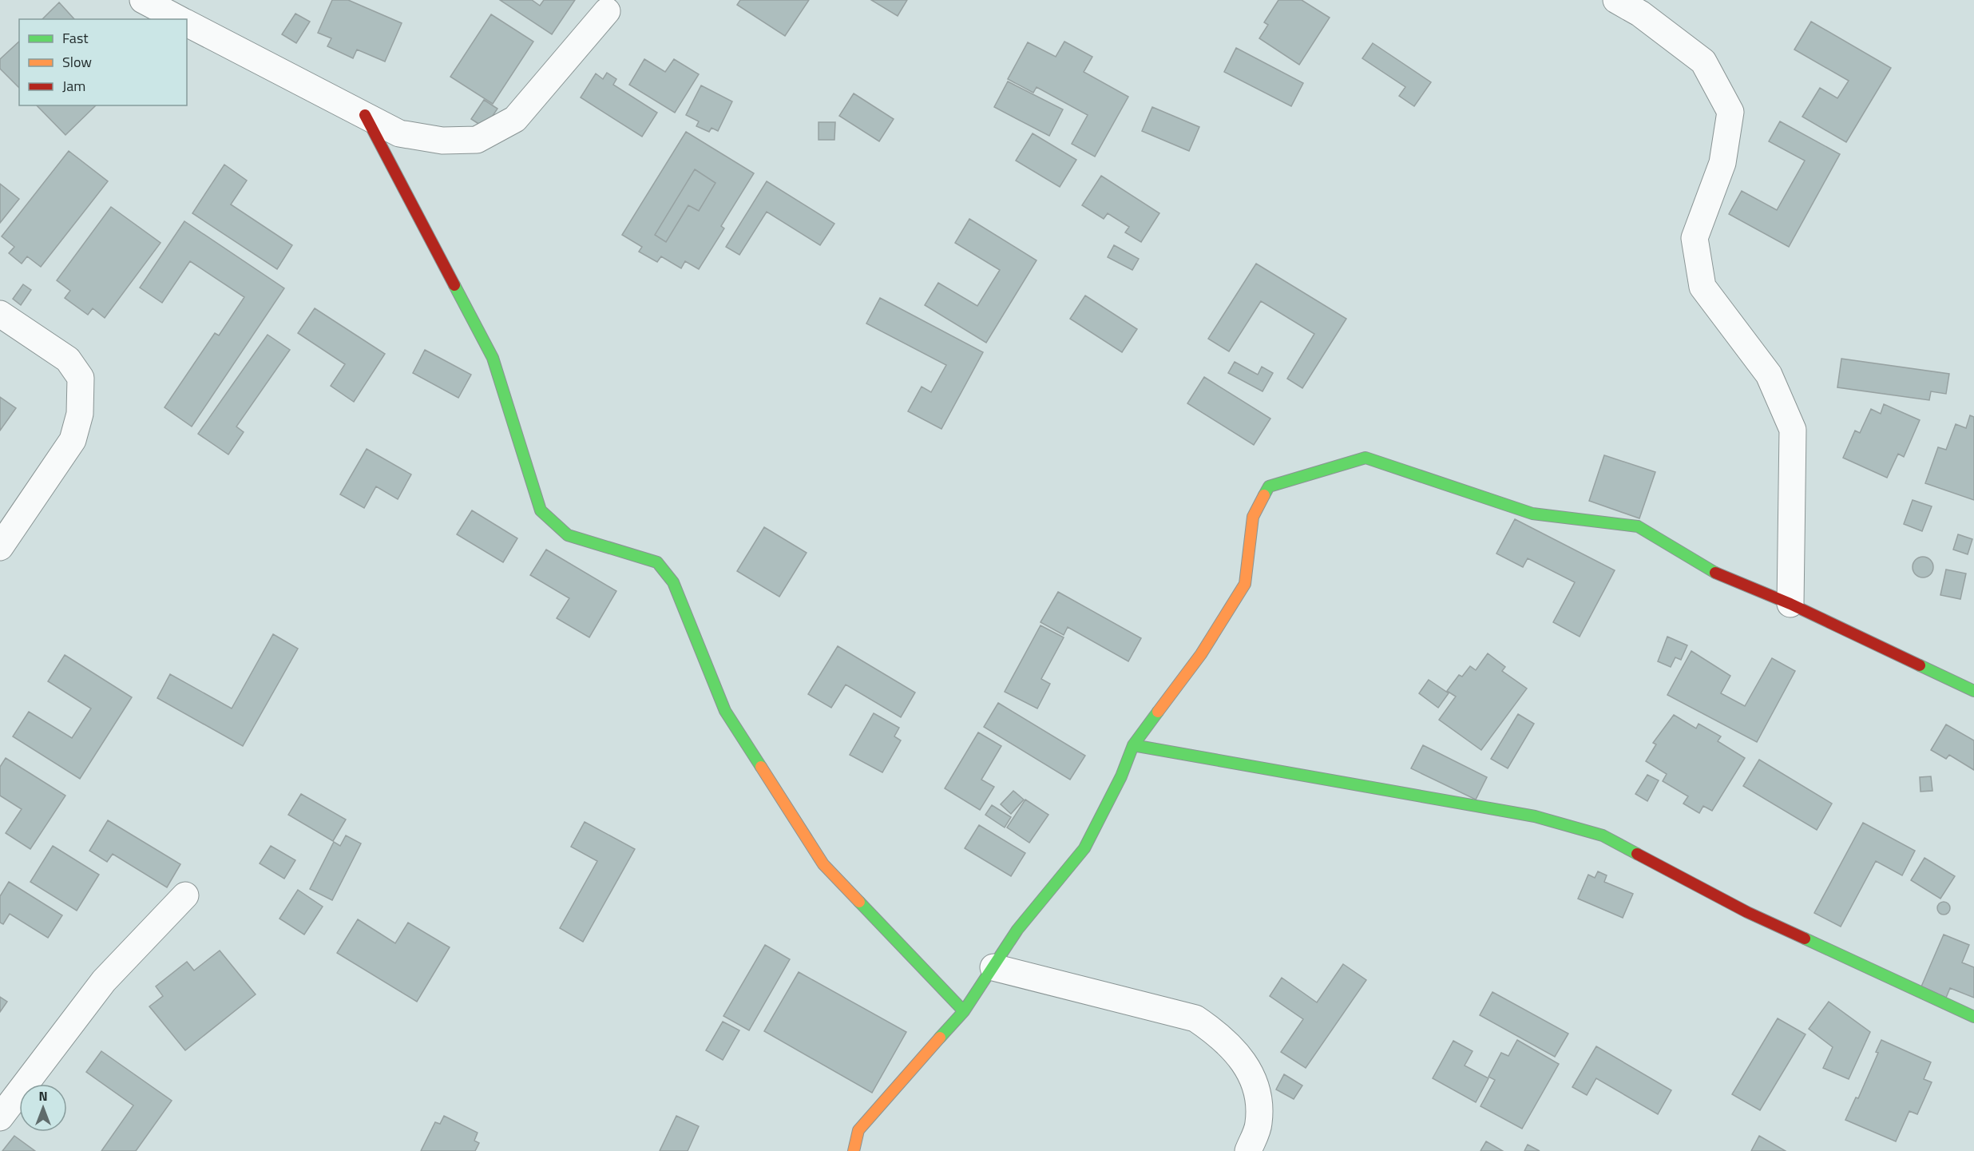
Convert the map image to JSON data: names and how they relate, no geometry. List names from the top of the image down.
{
  "legend": ["Fast", "Slow", "Jam"],
  "north": "top"
}
